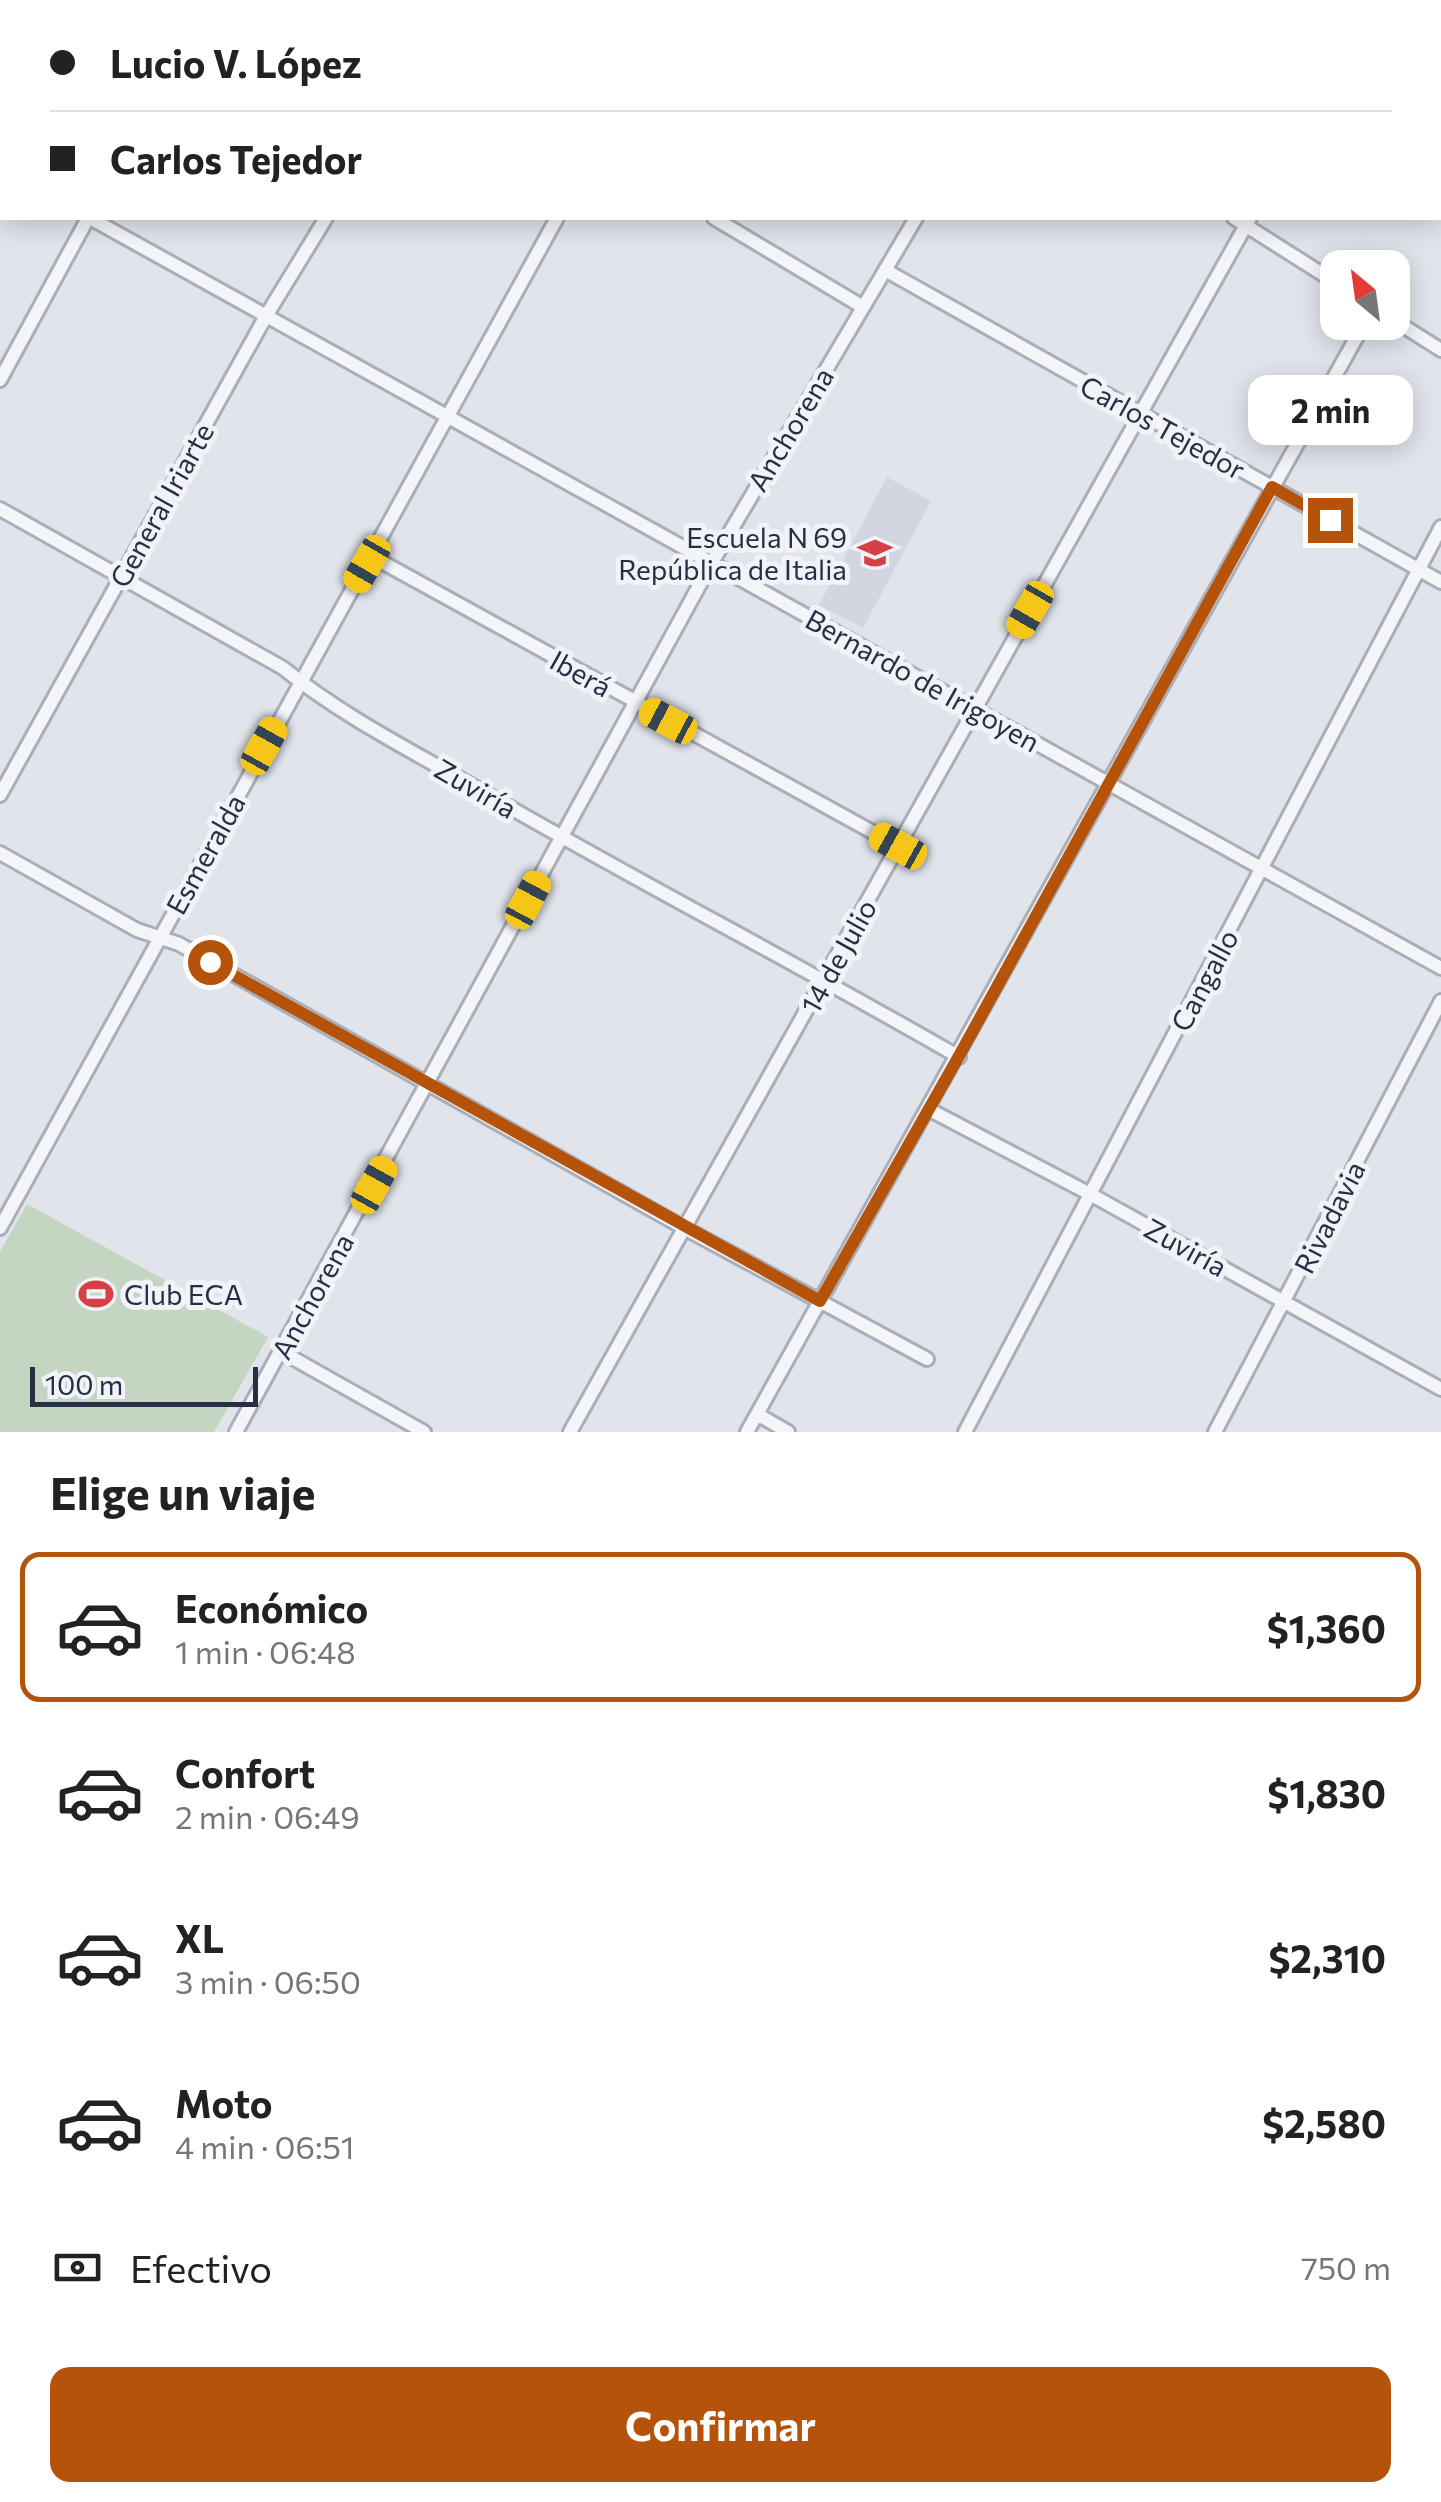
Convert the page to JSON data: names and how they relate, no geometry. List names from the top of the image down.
{
  "streets": {
    "street": [
      "Carlos Tejedor",
      "Anchorena",
      "General Iriarte",
      "Iberá",
      "Bernardo de Irigoyen",
      "Zuviría",
      "Esmeralda",
      "14 de Julio",
      "Cangallo",
      "Rivadavia"
    ]
  },
  "crossings": [
    ["Carlos Tejedor", "Anchorena"],
    ["Carlos Tejedor", "14 de Julio"],
    ["Carlos Tejedor", "Cangallo"],
    ["Anchorena", "Iberá"],
    ["Anchorena", "Bernardo de Irigoyen"],
    ["Anchorena", "Zuviría"],
    ["General Iriarte", "Bernardo de Irigoyen"],
    ["General Iriarte", "Zuviría"],
    ["Iberá", "Esmeralda"],
    ["Iberá", "14 de Julio"],
    ["Bernardo de Irigoyen", "Esmeralda"],
    ["Bernardo de Irigoyen", "14 de Julio"],
    ["Bernardo de Irigoyen", "Cangallo"],
    ["Zuviría", "Esmeralda"],
    ["Zuviría", "14 de Julio"],
    ["Zuviría", "Cangallo"],
    ["Zuviría", "Rivadavia"]
  ],
  "places": {
    "school or university": ["Escuela N 69 República de Italia"],
    "sports": ["Club ECA"]
  },
  "scale_bar": "100 m",
  "north": "top left",
  "page": {
    "banner": ["Lucio V. López", "Carlos Tejedor"],
    "bubble": "2 min",
    "scale": "100 m",
    "heading": "Elige un viaje",
    "list": [
      {
        "name": "Económico",
        "note": "1 min · 06:48",
        "value": "$1,360"
      },
      {
        "name": "Confort",
        "note": "2 min · 06:49",
        "value": "$1,830"
      },
      {
        "name": "XL",
        "note": "3 min · 06:50",
        "value": "$2,310"
      },
      {
        "name": "Moto",
        "note": "4 min · 06:51",
        "value": "$2,580"
      }
    ],
    "pay": ["Efectivo", "750 m"],
    "buttons": "Confirmar"
  }
}
